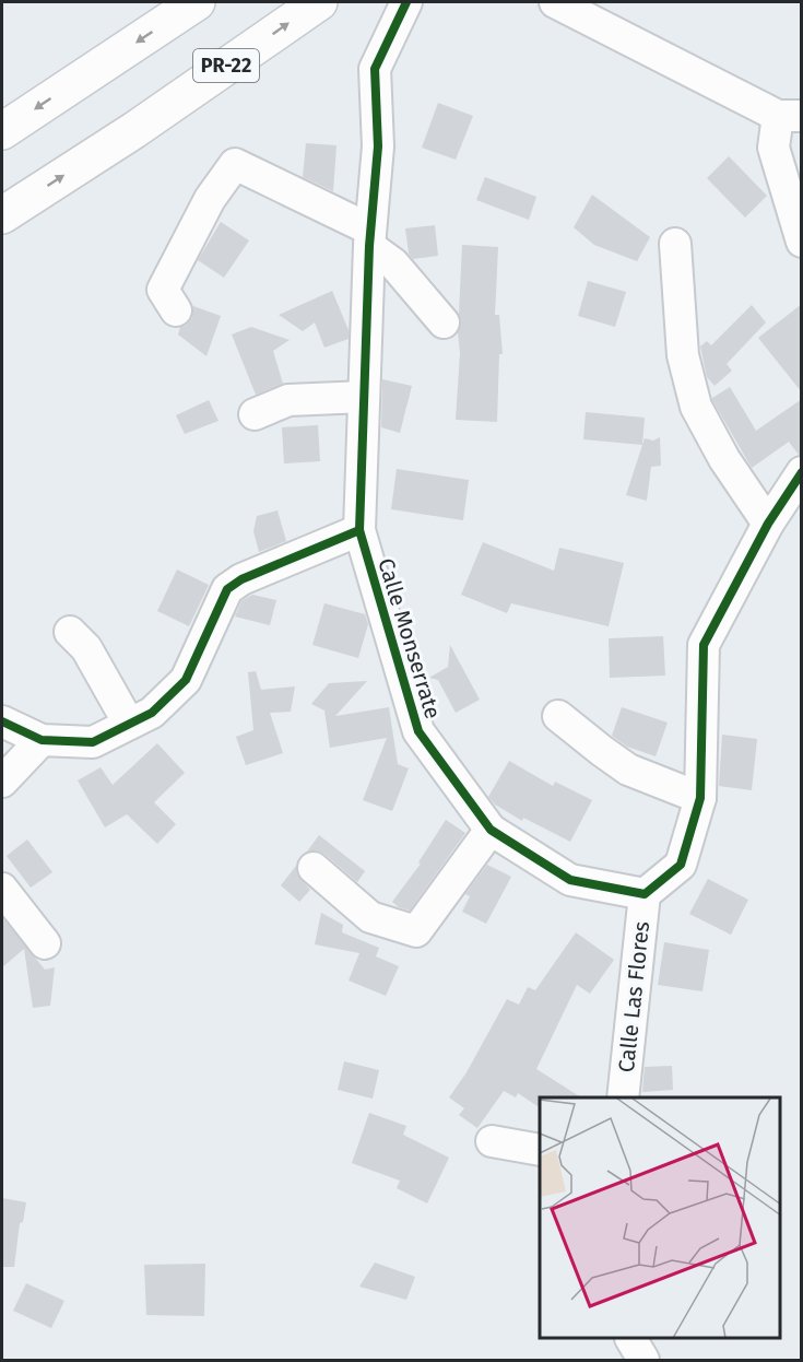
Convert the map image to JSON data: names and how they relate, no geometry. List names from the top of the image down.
{
  "streets": {
    "highway": ["PR-22"],
    "street": ["Calle Monserrate", "Calle Las Flores"]
  },
  "crossings": [
    ["Calle Monserrate", "Calle Las Flores"]
  ]
}
